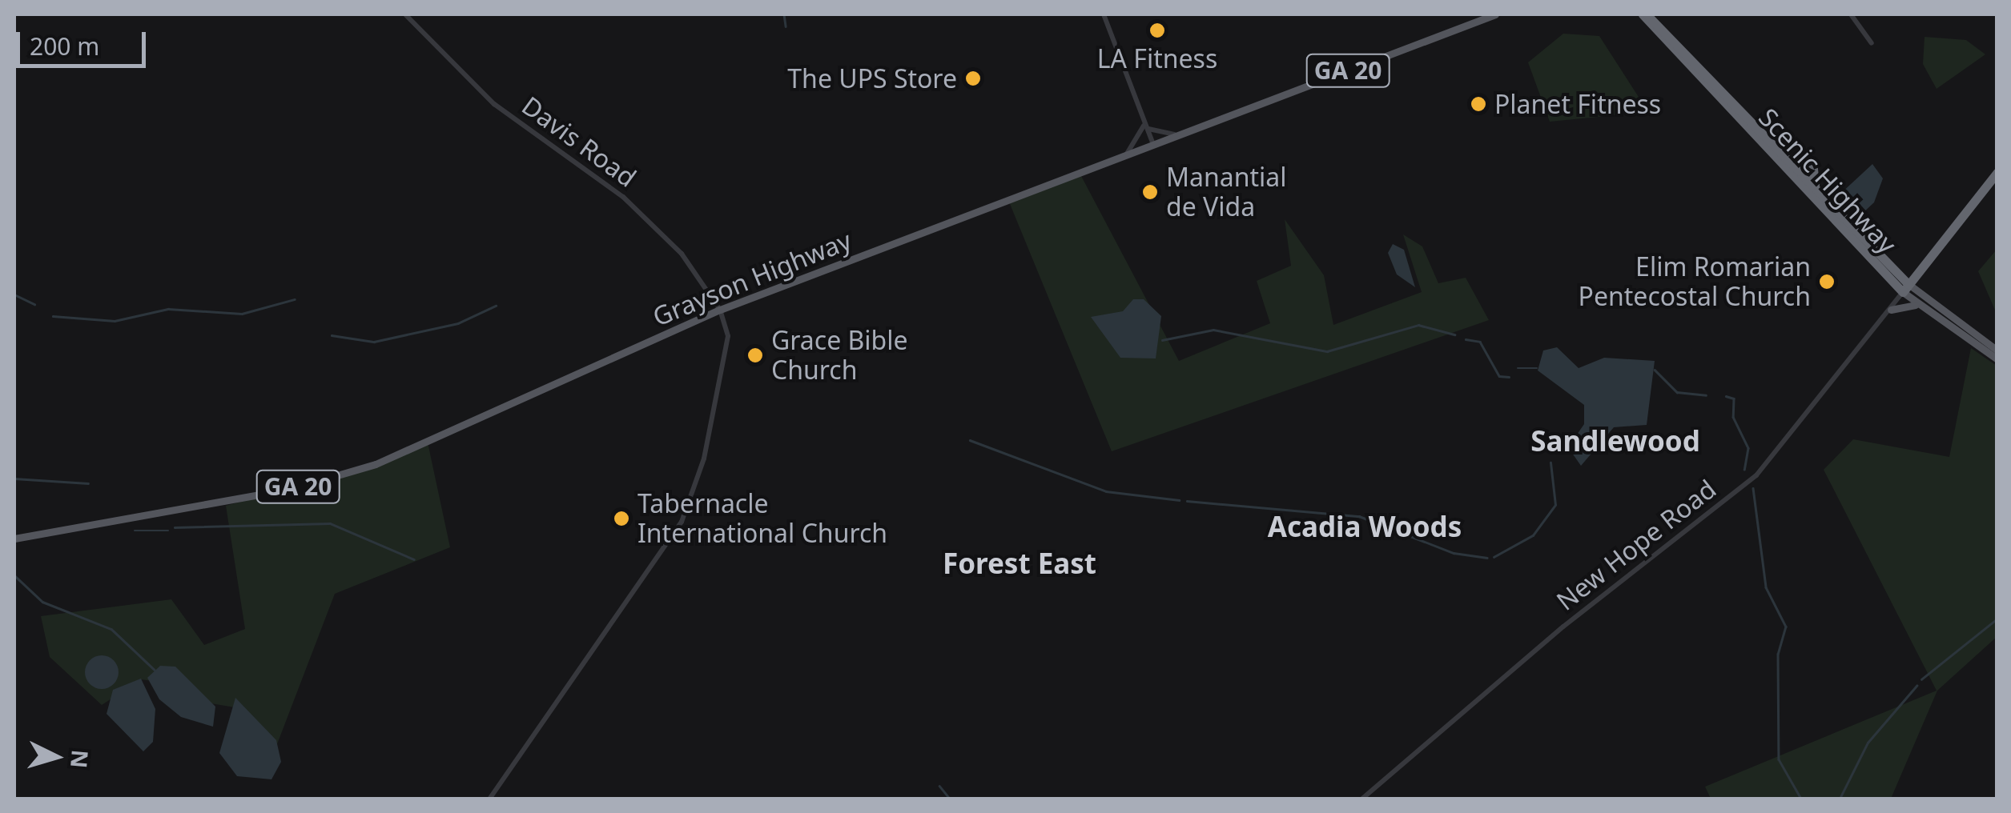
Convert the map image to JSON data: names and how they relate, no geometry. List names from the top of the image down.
{
  "streets": {
    "highway": ["Scenic Highway"],
    "main road": ["GA 20", "Grayson Highway"],
    "street": ["Davis Road", "New Hope Road"]
  },
  "crossings": [
    ["Davis Road", "Grayson Highway"],
    ["Scenic Highway", "New Hope Road"]
  ],
  "districts": ["Sandlewood", "Acadia Woods", "Forest East"],
  "places": [
    "LA Fitness",
    "The UPS Store",
    "Planet Fitness",
    "Manantial de Vida",
    "Elim Romarian Pentecostal Church",
    "Grace Bible Church",
    "Tabernacle International Church"
  ],
  "scale_bar": "200 m",
  "north": "right"
}
